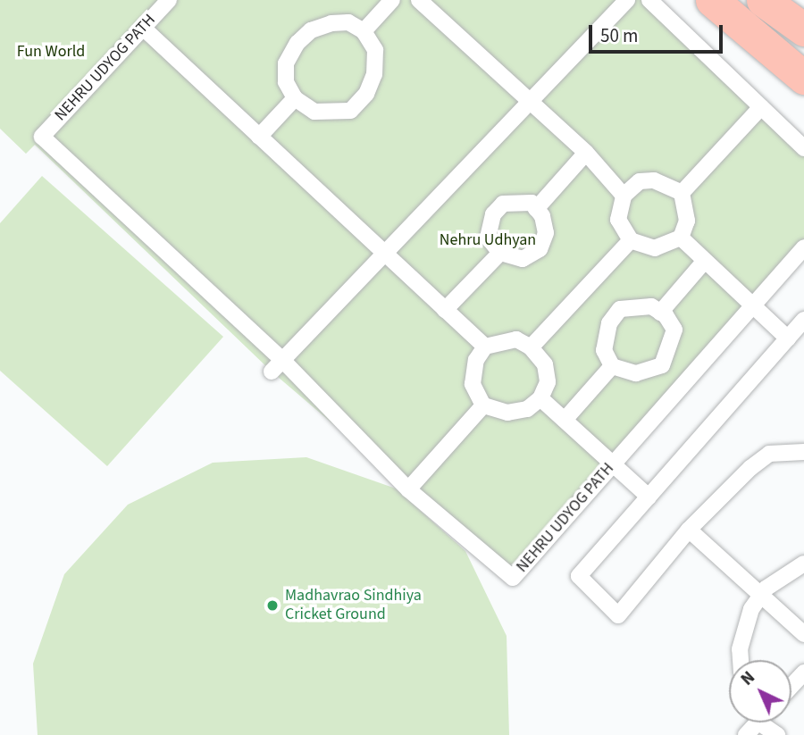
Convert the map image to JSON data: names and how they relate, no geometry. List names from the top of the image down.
{
  "streets": {
    "street": ["NEHRU UDYOG PATH"]
  },
  "parks": ["Fun World", "Nehru Udhyan"],
  "places": ["Madhavrao Sindhiya Cricket Ground"],
  "scale_bar": "50 m",
  "north": "top left"
}
